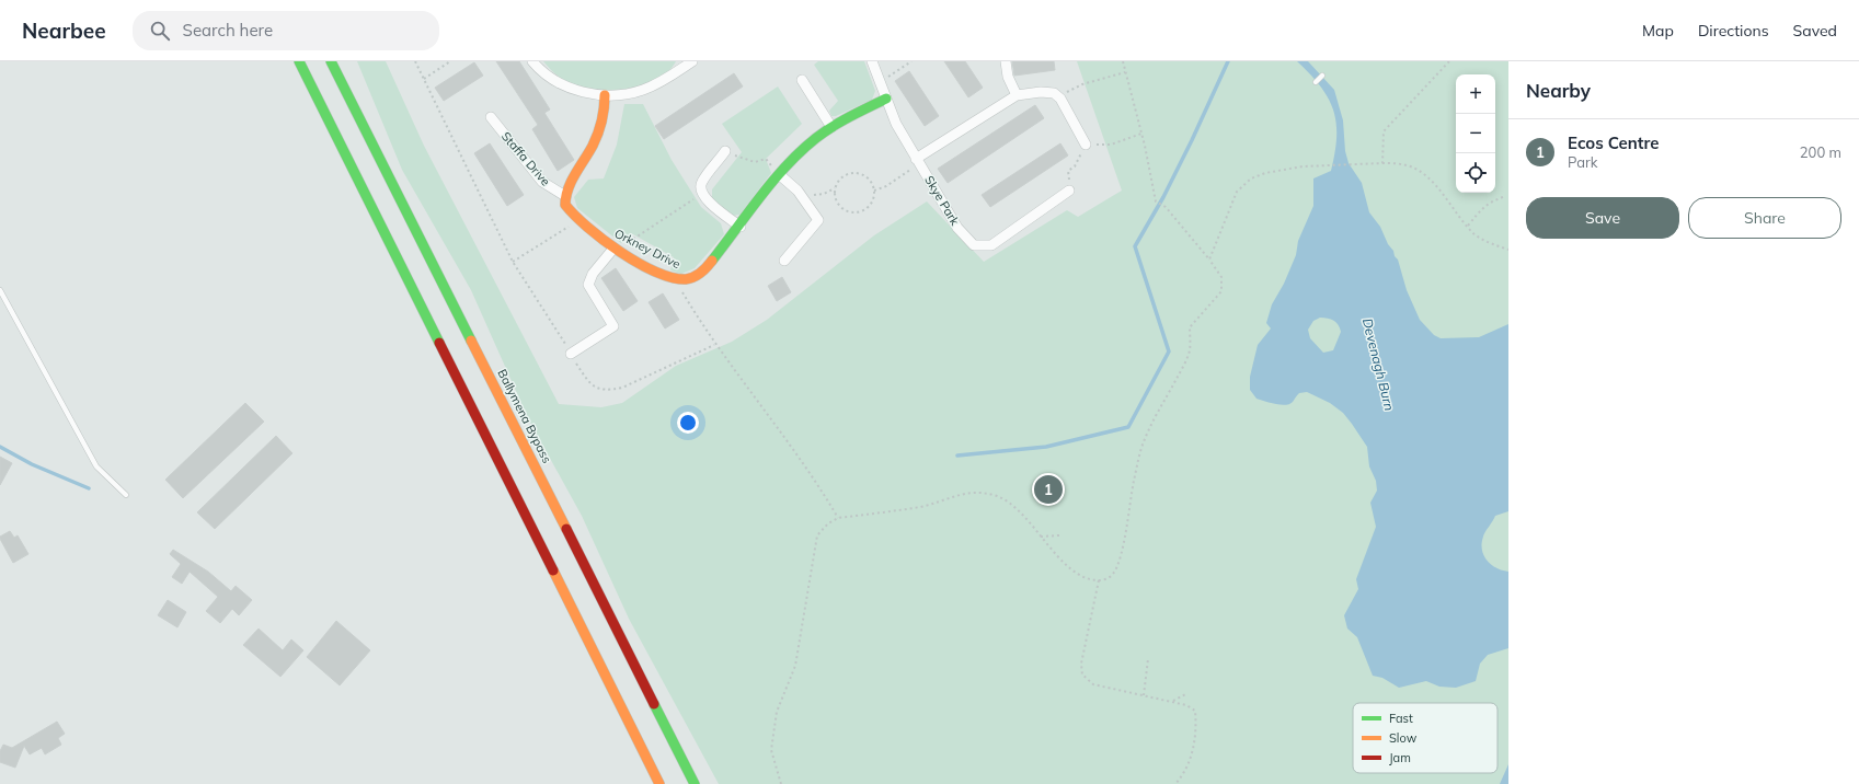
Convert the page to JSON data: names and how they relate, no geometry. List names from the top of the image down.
{
  "streets": {
    "main road": ["Orkney Drive", "Ballymena Bypass"],
    "street": ["Staffa Drive", "Skye Park"]
  },
  "crossings": [
    ["Staffa Drive", "Orkney Drive"],
    ["Skye Park", "Orkney Drive"]
  ],
  "water": ["Devenagh Burn"],
  "legend": ["Fast", "Slow", "Jam"],
  "page": {
    "header": "Nearbee",
    "search": "Search here",
    "nav": ["Map", "Directions", "Saved"],
    "heading": "Nearby",
    "map_buttons": ["+", "−"],
    "list": [
      {
        "mark": "1",
        "name": "Ecos Centre",
        "note": "Park",
        "value": "200 m"
      }
    ],
    "buttons": ["Save", "Share"],
    "pins": "1"
  }
}
